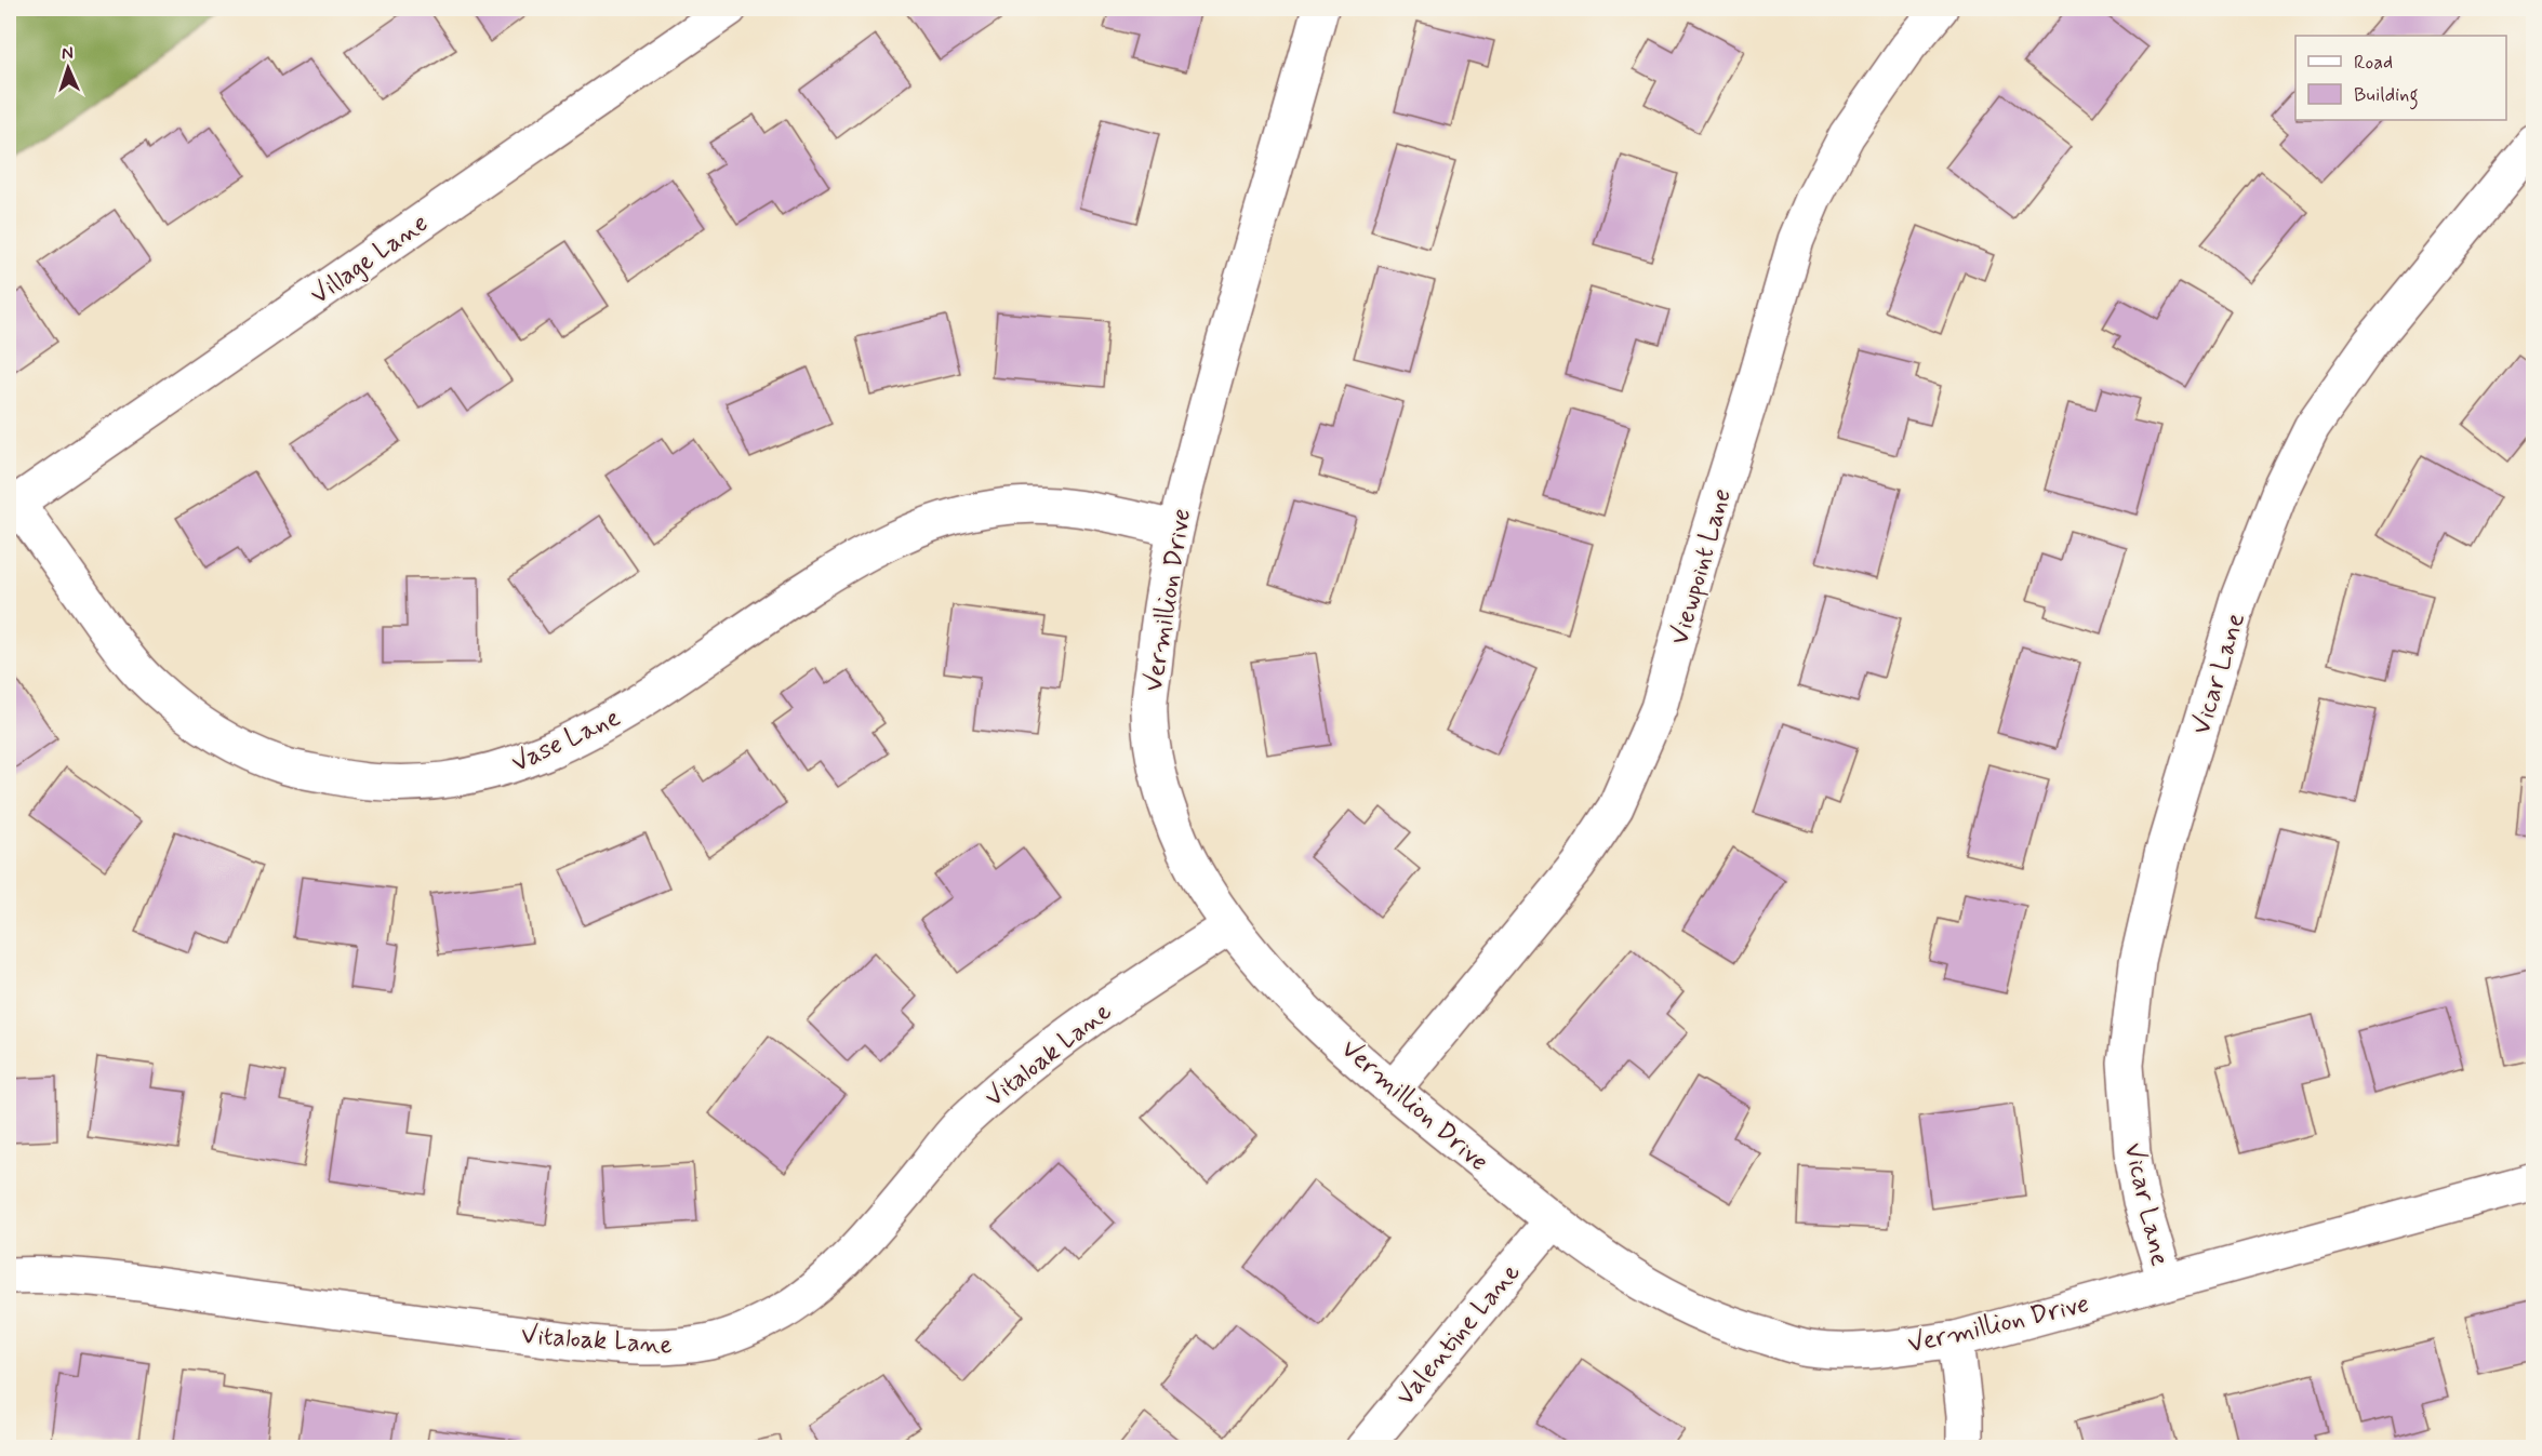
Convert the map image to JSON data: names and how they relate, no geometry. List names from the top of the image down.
{
  "streets": {
    "street": [
      "Village Lane",
      "Viewpoint Lane",
      "Vermillion Drive",
      "Vicar Lane",
      "Vase Lane",
      "Vitaloak Lane",
      "Valentine Lane"
    ]
  },
  "crossings": [
    ["Village Lane", "Vase Lane"],
    ["Viewpoint Lane", "Vermillion Drive"],
    ["Vermillion Drive", "Vicar Lane"],
    ["Vermillion Drive", "Vase Lane"],
    ["Vermillion Drive", "Vitaloak Lane"],
    ["Vermillion Drive", "Valentine Lane"]
  ],
  "legend": ["Road", "Building"],
  "north": "top"
}
